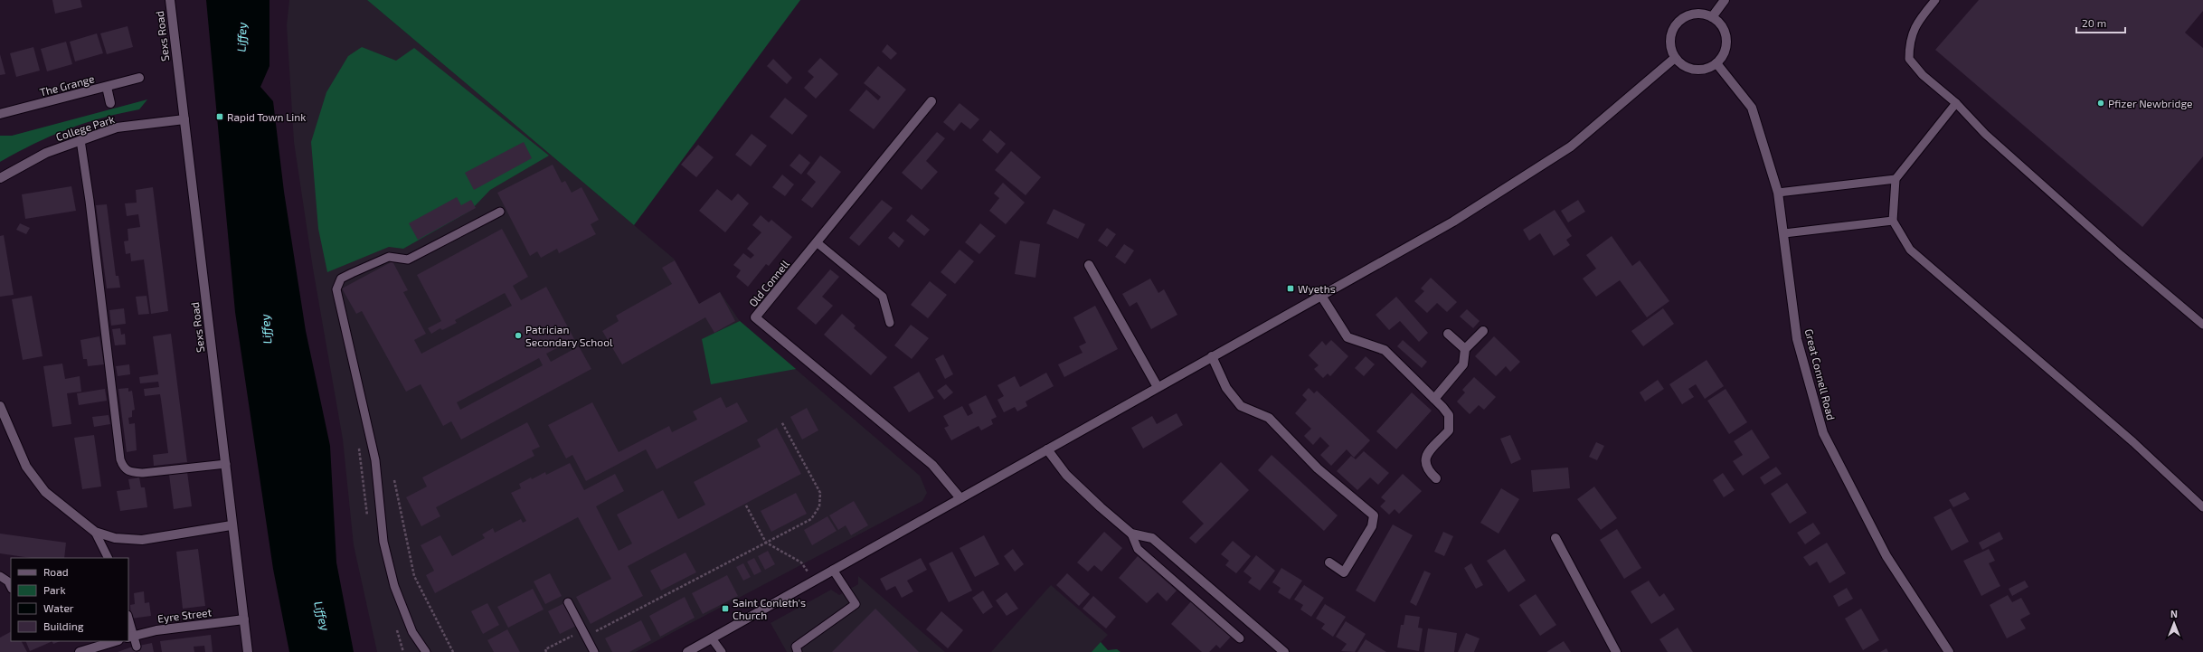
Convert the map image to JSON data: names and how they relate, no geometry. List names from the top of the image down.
{
  "streets": {
    "street": [
      "Sexs Road",
      "The Grange",
      "College Park",
      "Old Connell",
      "Great Connell Road",
      "Eyre Street"
    ]
  },
  "crossings": [
    ["Sexs Road", "College Park"],
    ["Sexs Road", "Eyre Street"]
  ],
  "water": ["Liffey"],
  "places": {
    "other": ["Pfizer Newbridge", "Patrician Secondary School"],
    "transit": ["Rapid Town Link", "Wyeths", "Saint Conleth's Church"]
  },
  "legend": [
    "Road",
    "Park",
    "Water",
    "Building"
  ],
  "scale_bar": "20 m",
  "north": "top"
}
